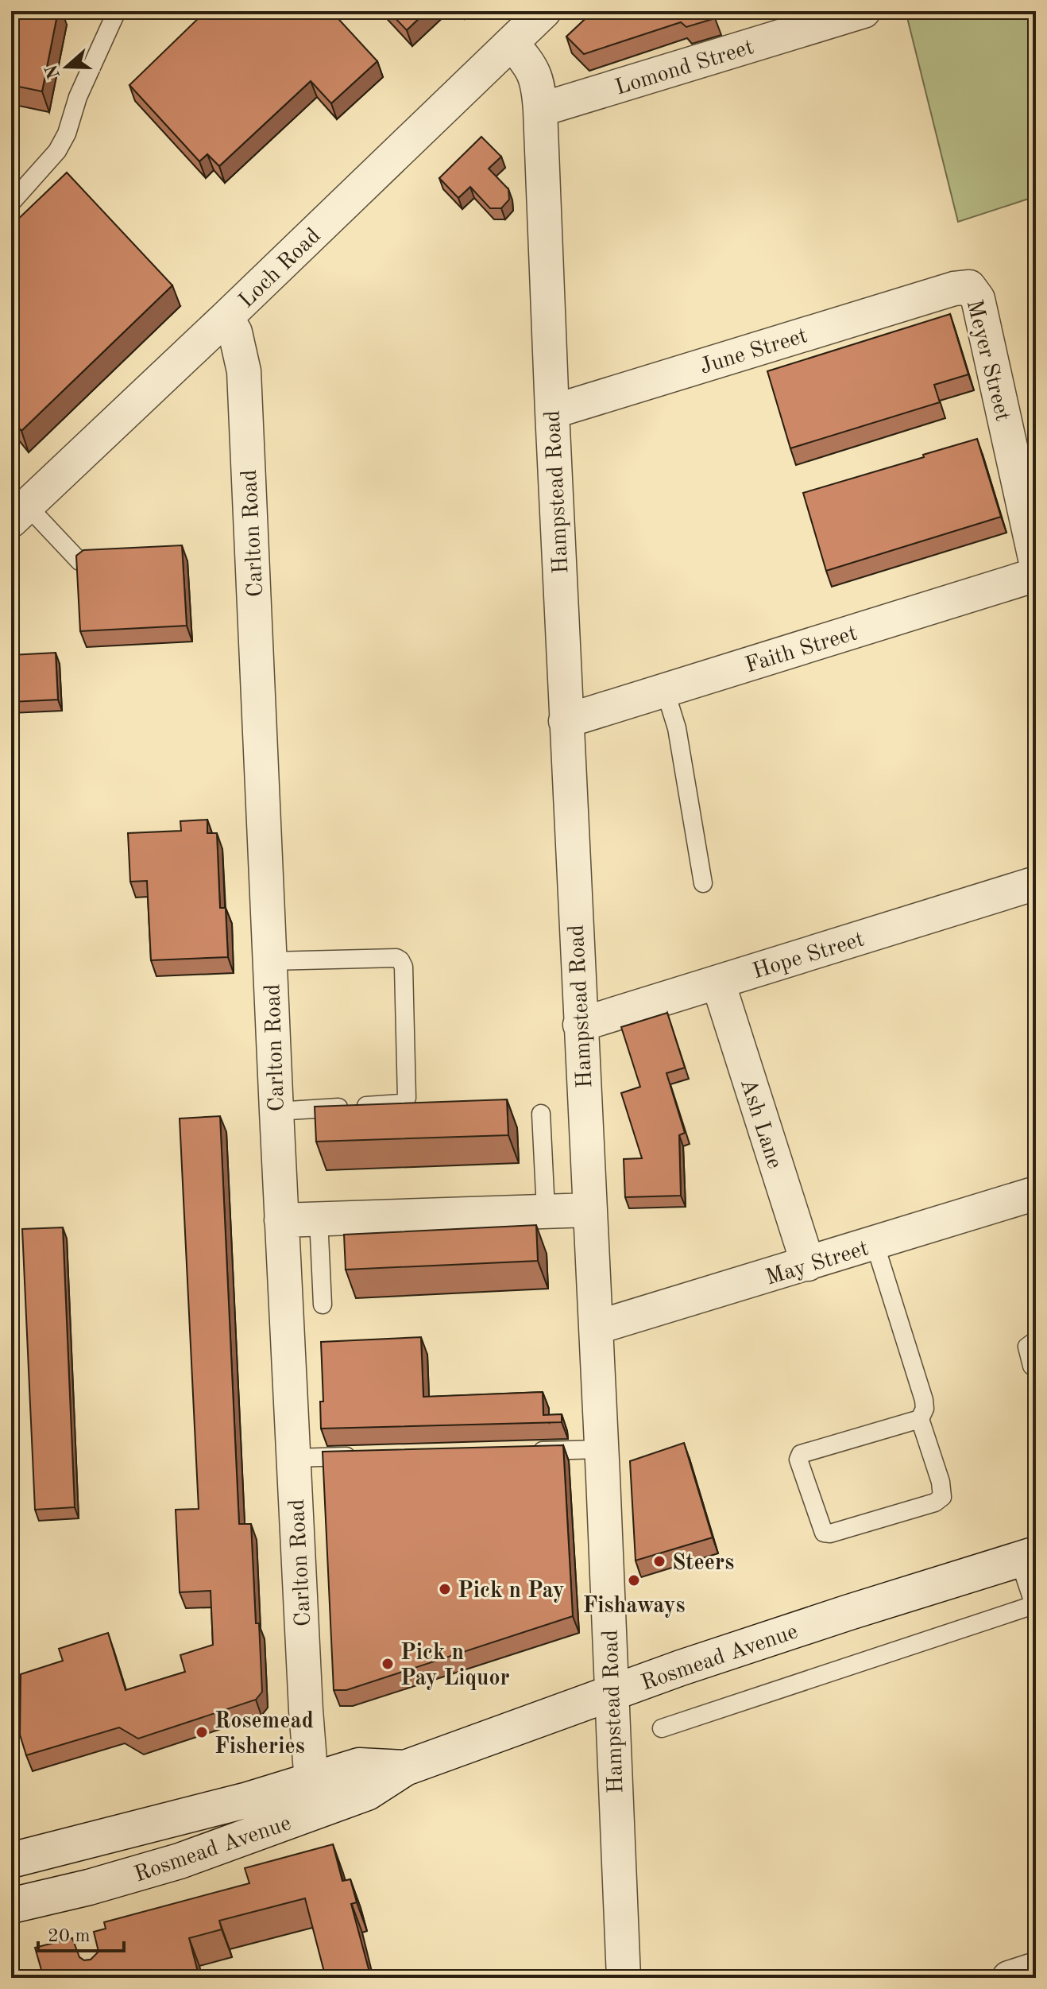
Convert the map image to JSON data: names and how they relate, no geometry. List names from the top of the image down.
{
  "streets": {
    "main road": ["Rosmead Avenue"],
    "street": [
      "Lomond Street",
      "Loch Road",
      "June Street",
      "Meyer Street",
      "Hampstead Road",
      "Carlton Road",
      "Faith Street",
      "Hope Street",
      "Ash Lane",
      "May Street"
    ]
  },
  "crossings": [
    ["Lomond Street", "Hampstead Road"],
    ["Loch Road", "Hampstead Road"],
    ["Loch Road", "Carlton Road"],
    ["June Street", "Meyer Street"],
    ["June Street", "Hampstead Road"],
    ["Hampstead Road", "Faith Street"],
    ["Hampstead Road", "Hope Street"],
    ["Hampstead Road", "May Street"],
    ["Hampstead Road", "Rosmead Avenue"],
    ["Carlton Road", "Rosmead Avenue"],
    ["Hope Street", "Ash Lane"],
    ["Ash Lane", "May Street"]
  ],
  "places": [
    "Steers",
    "Fishaways",
    "Pick n Pay",
    "Pick n Pay Liquor",
    "Rosemead Fisheries"
  ],
  "scale_bar": "20 m",
  "north": "left"
}
